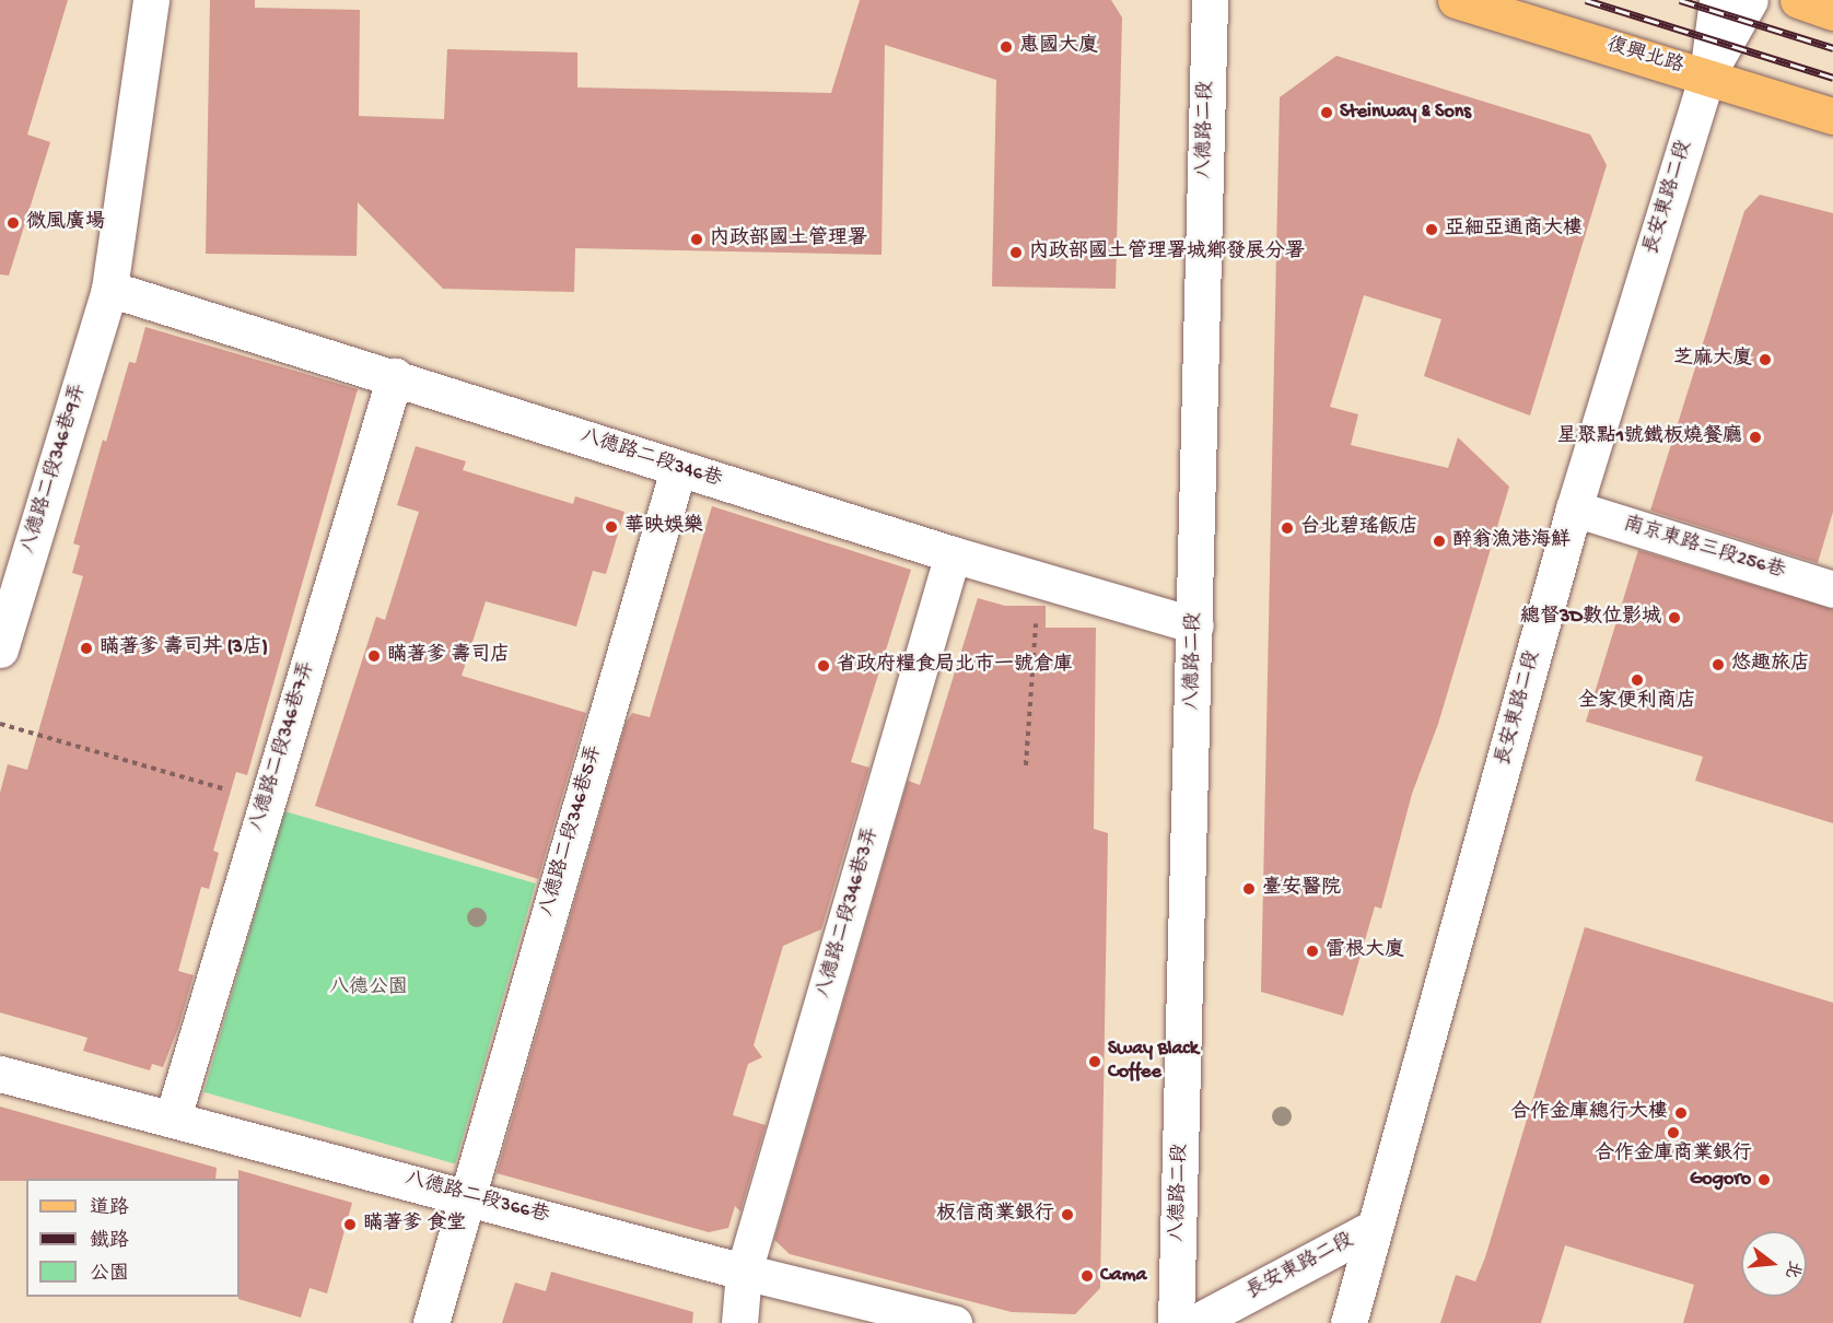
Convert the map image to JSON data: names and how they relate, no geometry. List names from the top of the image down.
{
  "streets": {
    "main road": ["復興北路"],
    "street": [
      "八德路二段",
      "長安東路二段",
      "八德路二段346巷",
      "八德路二段346巷9弄",
      "南京東路三段256巷",
      "八德路二段346巷7弄",
      "八德路二段346巷5弄",
      "八德路二段346巷3弄",
      "八德路二段366巷"
    ]
  },
  "crossings": [
    ["復興北路", "長安東路二段"],
    ["八德路二段", "八德路二段346巷"],
    ["長安東路二段", "南京東路三段256巷"],
    ["八德路二段346巷", "八德路二段346巷9弄"],
    ["八德路二段346巷", "八德路二段346巷7弄"],
    ["八德路二段346巷", "八德路二段346巷5弄"],
    ["八德路二段346巷", "八德路二段346巷3弄"],
    ["八德路二段346巷7弄", "八德路二段366巷"],
    ["八德路二段346巷5弄", "八德路二段366巷"],
    ["八德路二段346巷3弄", "八德路二段366巷"]
  ],
  "parks": ["八德公園"],
  "places": [
    "惠國大廈",
    "Steinway & Sons",
    "微風廣場",
    "亞細亞通商大樓",
    "內政部國土管理署",
    "內政部國土管理署城鄉發展分署",
    "芝麻大廈",
    "星聚點1號鐵板燒餐廳",
    "華映娛樂",
    "台北碧瑤飯店",
    "醉翁漁港海鮮",
    "總督3D數位影城",
    "瞞著爹 壽司丼 (3店)",
    "瞞著爹 壽司店",
    "悠趣旅店",
    "省政府糧食局北市一號倉庫",
    "全家便利商店",
    "臺安醫院",
    "雷根大廈",
    "Sway Black Coffee",
    "合作金庫總行大樓",
    "合作金庫商業銀行",
    "Gogoro",
    "板信商業銀行",
    "瞞著爹 食堂",
    "Cama"
  ],
  "legend": ["道路", "鐵路", "公園"],
  "north": "right"
}
